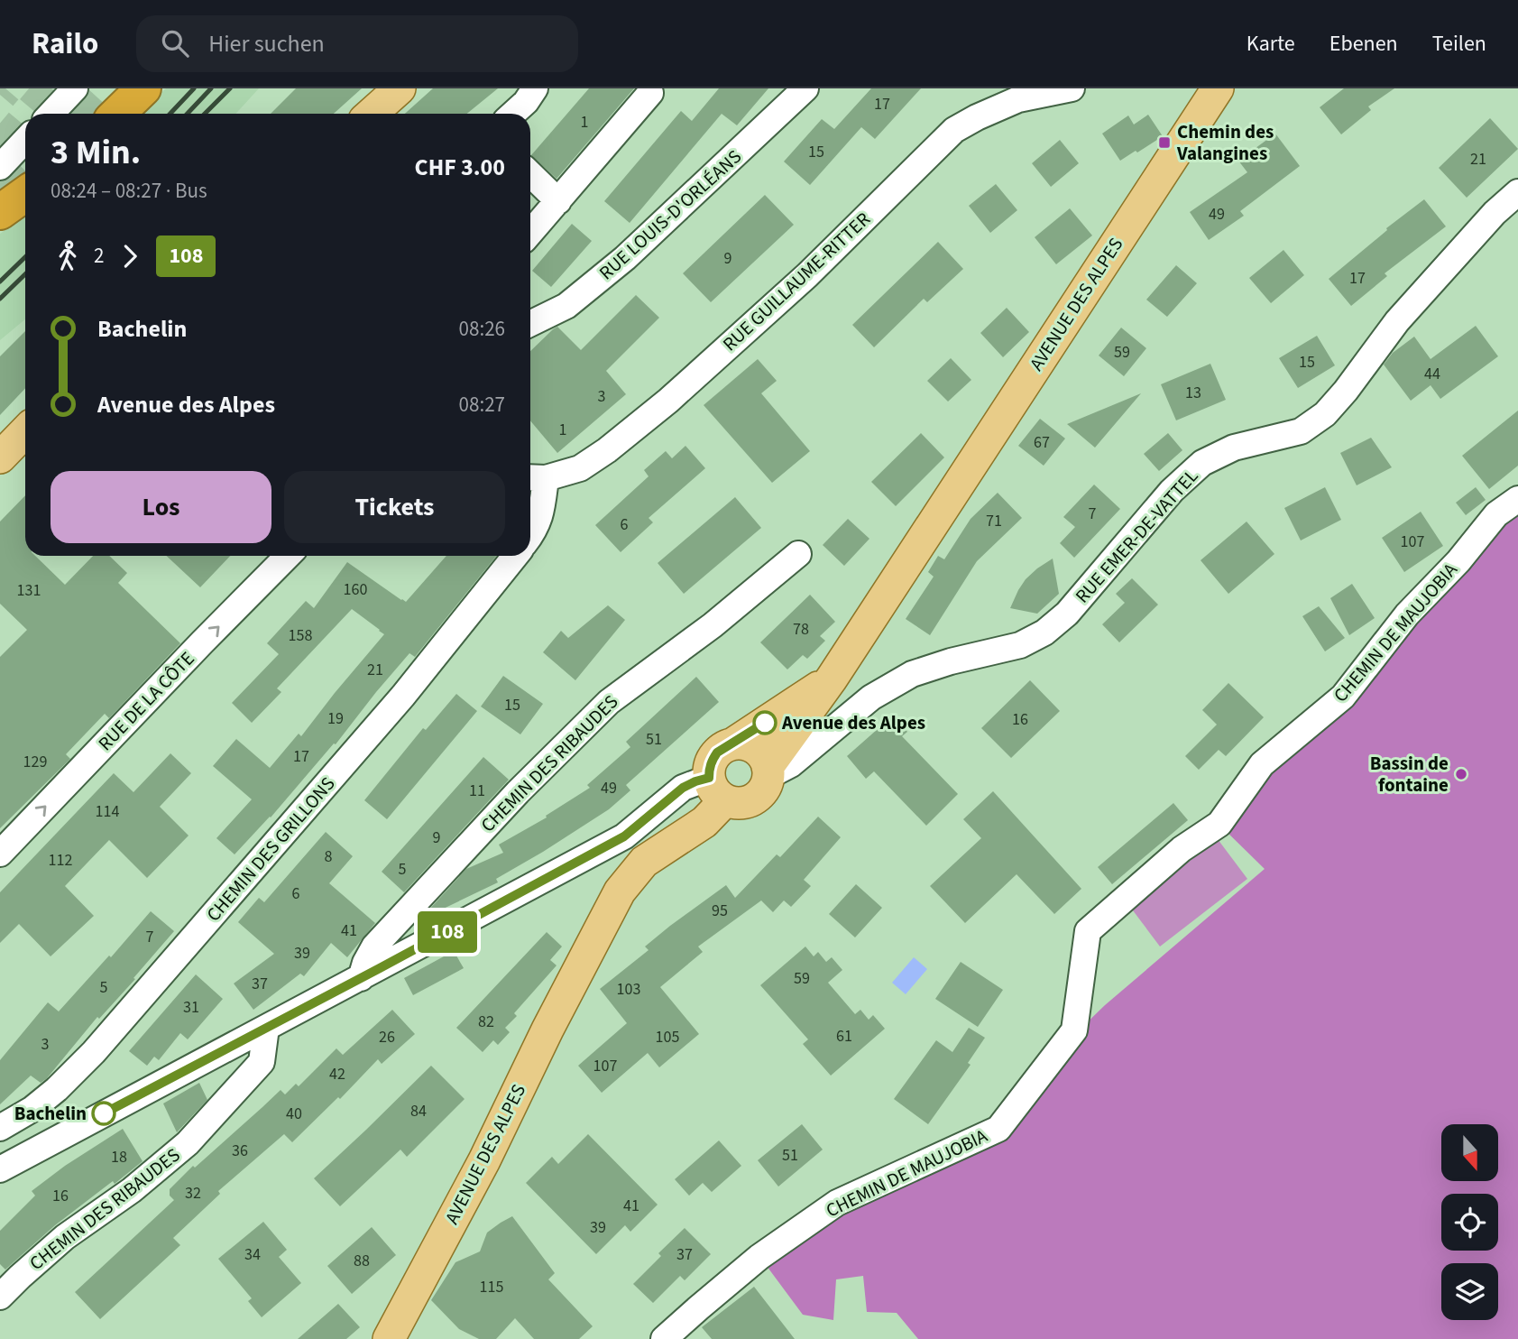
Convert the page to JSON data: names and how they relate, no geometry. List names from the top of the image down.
{
  "streets": {
    "main road": ["AVENUE DES ALPES"],
    "street": [
      "RUE LOUIS-D'ORLÉANS",
      "RUE GUILLAUME-RITTER",
      "RUE EMER-DE-VATTEL",
      "CHEMIN DE MAUJOBIA",
      "RUE DE LA CÔTE",
      "CHEMIN DES RIBAUDES",
      "CHEMIN DES GRILLONS"
    ]
  },
  "crossings": [
    ["AVENUE DES ALPES", "RUE EMER-DE-VATTEL"]
  ],
  "one_way": ["RUE DE LA CÔTE"],
  "places": {
    "transit": ["Chemin des Valangines"],
    "other": ["Avenue des Alpes", "Bassin de fontaine", "Bachelin"]
  },
  "lines": ["bus line 108"],
  "house_numbers": [
    "17",
    "1",
    "15",
    "21",
    "49",
    "9",
    "17",
    "59",
    "15",
    "44",
    "13",
    "3",
    "1",
    "67",
    "7",
    "71",
    "6",
    "107",
    "160",
    "131",
    "78",
    "158",
    "21",
    "15",
    "19",
    "16",
    "51",
    "17",
    "129",
    "49",
    "11",
    "114",
    "9",
    "8",
    "112",
    "5",
    "6",
    "95",
    "41",
    "7",
    "39",
    "59",
    "37",
    "5",
    "103",
    "31",
    "82",
    "61",
    "26",
    "105",
    "3",
    "107",
    "42",
    "84",
    "40",
    "36",
    "51",
    "18",
    "32",
    "16",
    "41",
    "39",
    "34",
    "37",
    "88",
    "115"
  ],
  "north": "bottom",
  "page": {
    "header": "Railo",
    "search": "Hier suchen",
    "nav": ["Karte", "Ebenen", "Teilen"],
    "on_map": "108",
    "heading": ["3 Min.", "08:24 – 08:27 · Bus", "CHF 3.00"],
    "legs": ["2", "108"],
    "list": [
      {
        "name": "Bachelin",
        "value": "08:26"
      },
      {
        "name": "Avenue des Alpes",
        "value": "08:27"
      }
    ],
    "buttons": ["Los", "Tickets"]
  }
}
